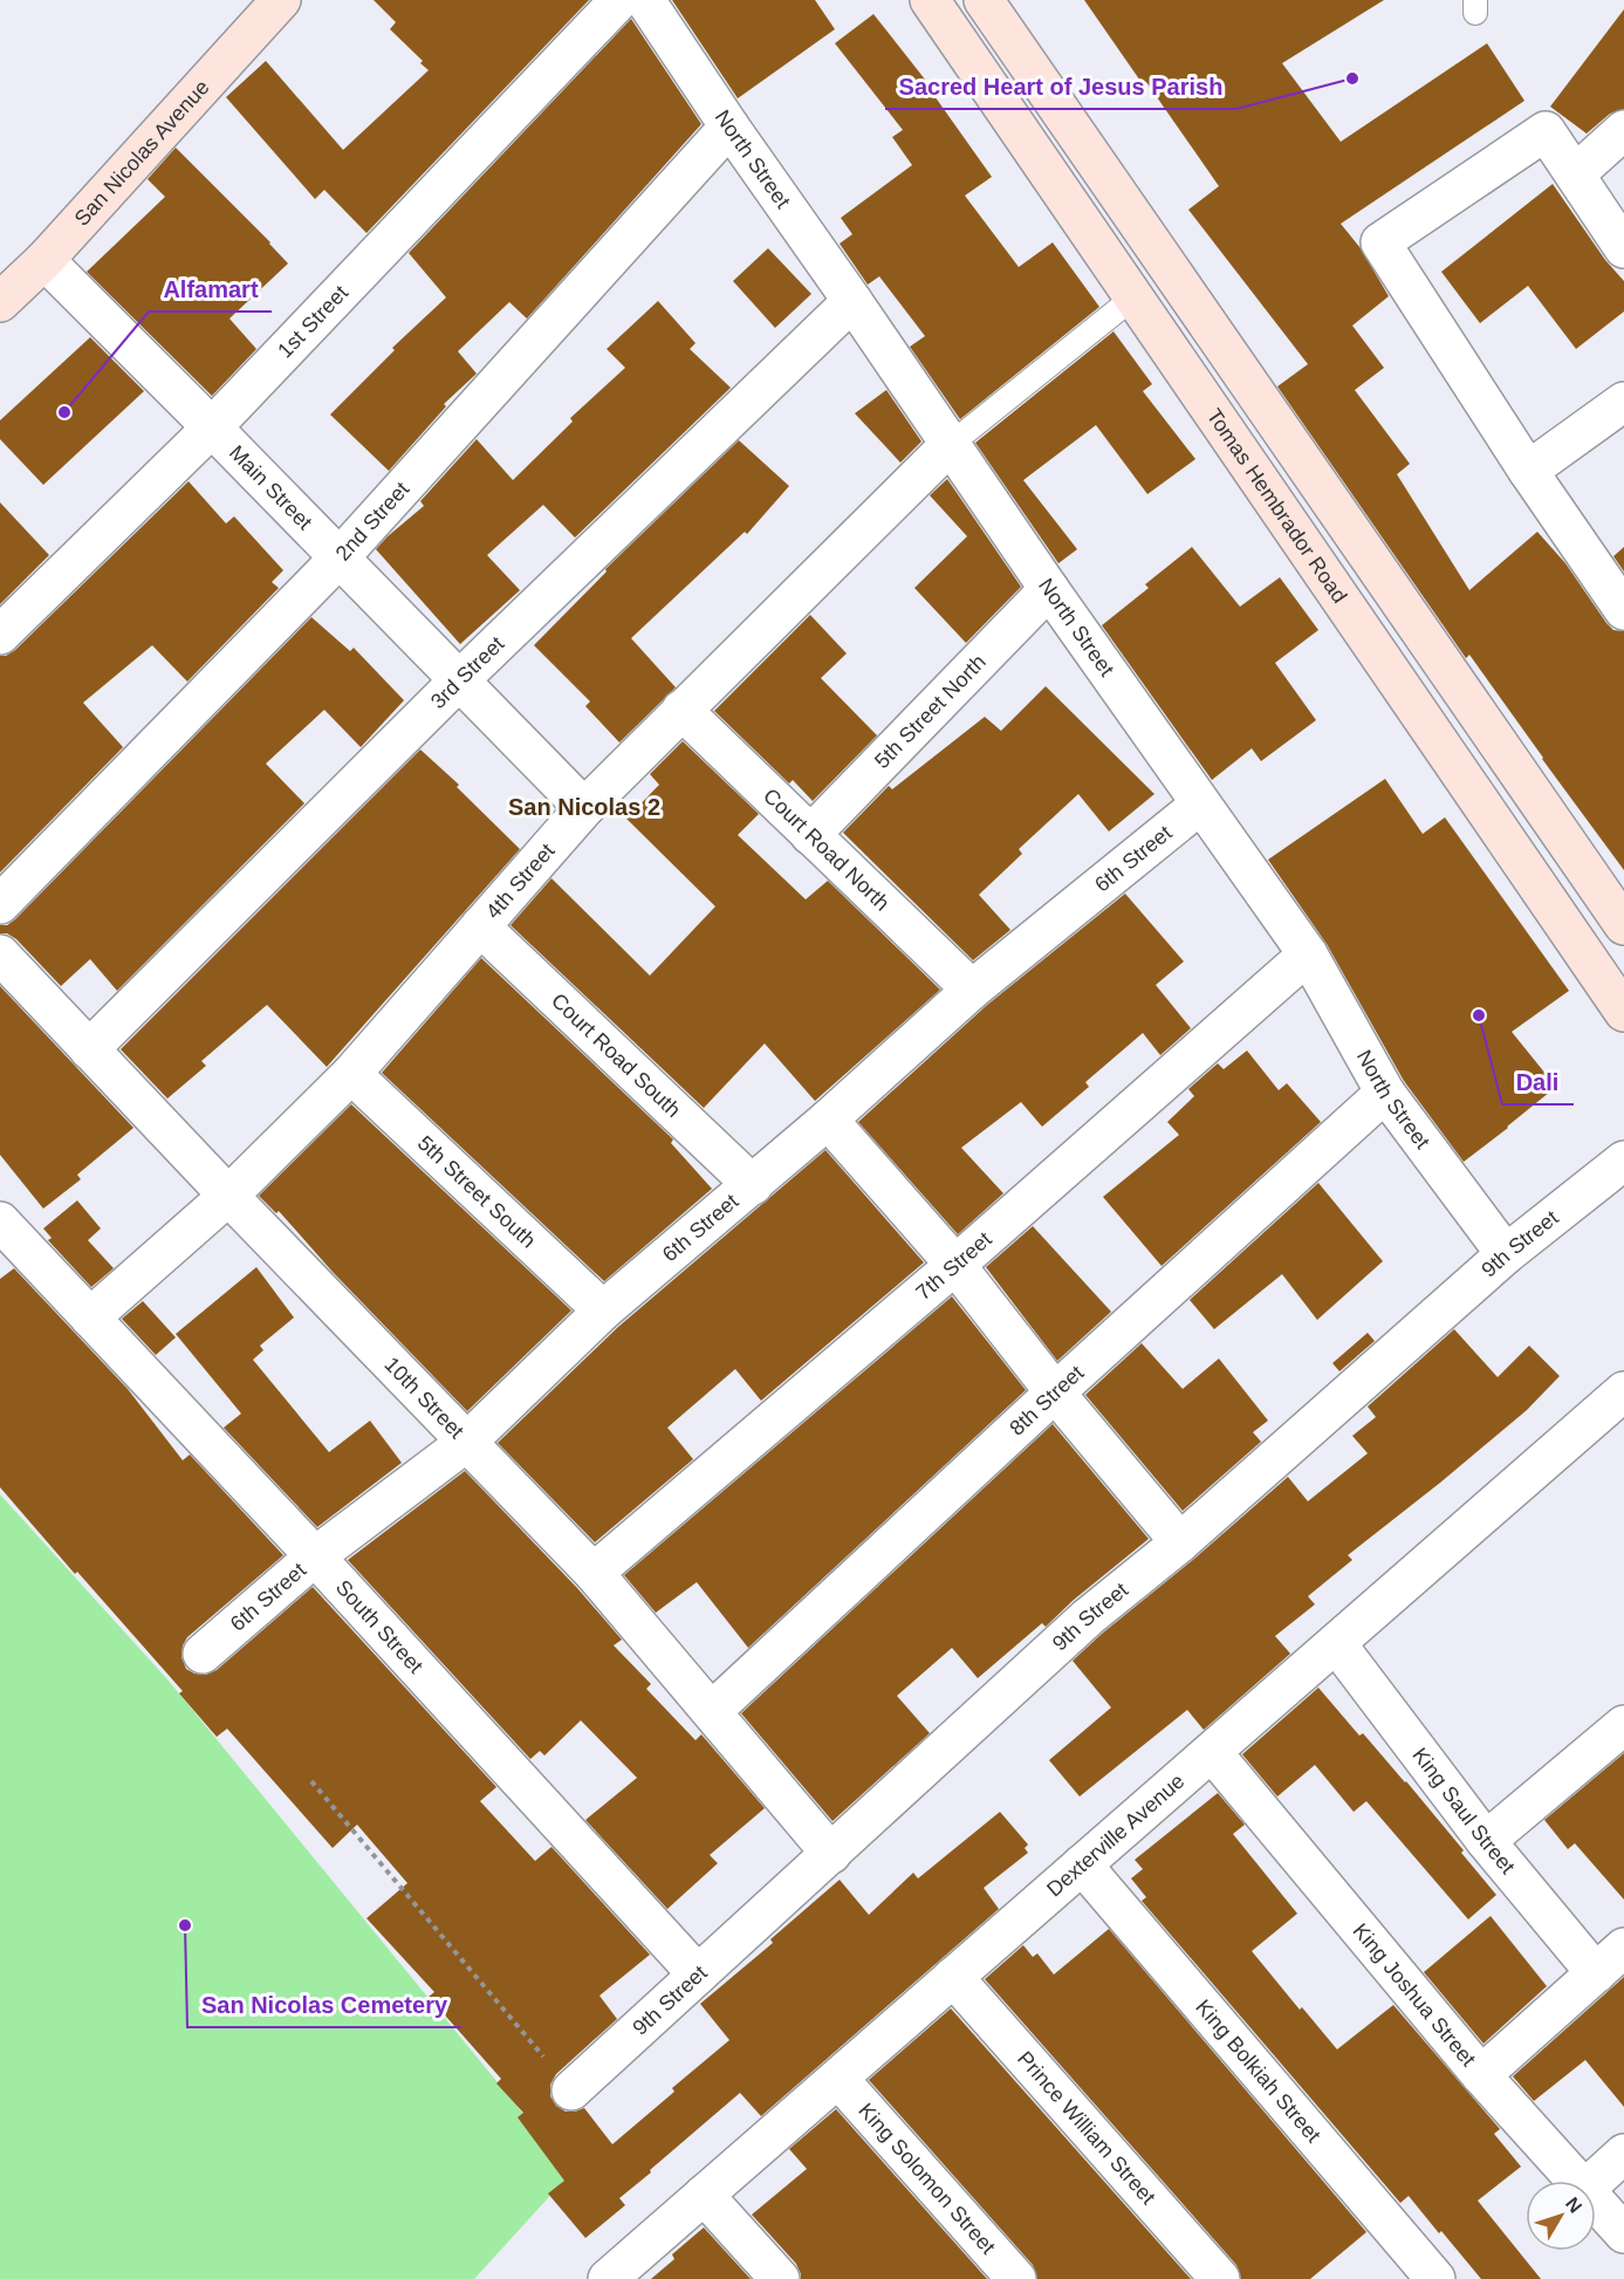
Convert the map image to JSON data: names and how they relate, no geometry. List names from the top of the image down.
{
  "streets": {
    "street": [
      "San Nicolas Avenue",
      "North Street",
      "1st Street",
      "Main Street",
      "Tomas Hembrador Road",
      "2nd Street",
      "3rd Street",
      "5th Street North",
      "Court Road North",
      "6th Street",
      "4th Street",
      "Court Road South",
      "5th Street South",
      "9th Street",
      "7th Street",
      "10th Street",
      "8th Street",
      "South Street",
      "King Saul Street",
      "Dexterville Avenue",
      "King Joshua Street",
      "King Bolkiah Street",
      "Prince William Street",
      "King Solomon Street"
    ]
  },
  "crossings": [
    ["San Nicolas Avenue", "Main Street"],
    ["North Street", "2nd Street"],
    ["North Street", "3rd Street"],
    ["North Street", "5th Street North"],
    ["North Street", "6th Street"],
    ["North Street", "4th Street"],
    ["North Street", "9th Street"],
    ["North Street", "7th Street"],
    ["North Street", "8th Street"],
    ["1st Street", "Main Street"],
    ["Main Street", "2nd Street"],
    ["Main Street", "3rd Street"],
    ["Main Street", "4th Street"],
    ["3rd Street", "10th Street"],
    ["5th Street North", "Court Road North"],
    ["Court Road North", "6th Street"],
    ["Court Road North", "4th Street"],
    ["6th Street", "Court Road South"],
    ["6th Street", "5th Street South"],
    ["6th Street", "10th Street"],
    ["6th Street", "South Street"],
    ["4th Street", "Court Road South"],
    ["4th Street", "5th Street South"],
    ["4th Street", "10th Street"],
    ["4th Street", "South Street"],
    ["9th Street", "10th Street"],
    ["9th Street", "South Street"],
    ["7th Street", "10th Street"],
    ["10th Street", "8th Street"],
    ["King Saul Street", "Dexterville Avenue"],
    ["Dexterville Avenue", "King Joshua Street"],
    ["Dexterville Avenue", "King Bolkiah Street"],
    ["Dexterville Avenue", "Prince William Street"],
    ["Dexterville Avenue", "King Solomon Street"]
  ],
  "districts": ["San Nicolas 2"],
  "places": [
    "Sacred Heart of Jesus Parish",
    "Alfamart",
    "Dali",
    "San Nicolas Cemetery"
  ],
  "north": "top right"
}
